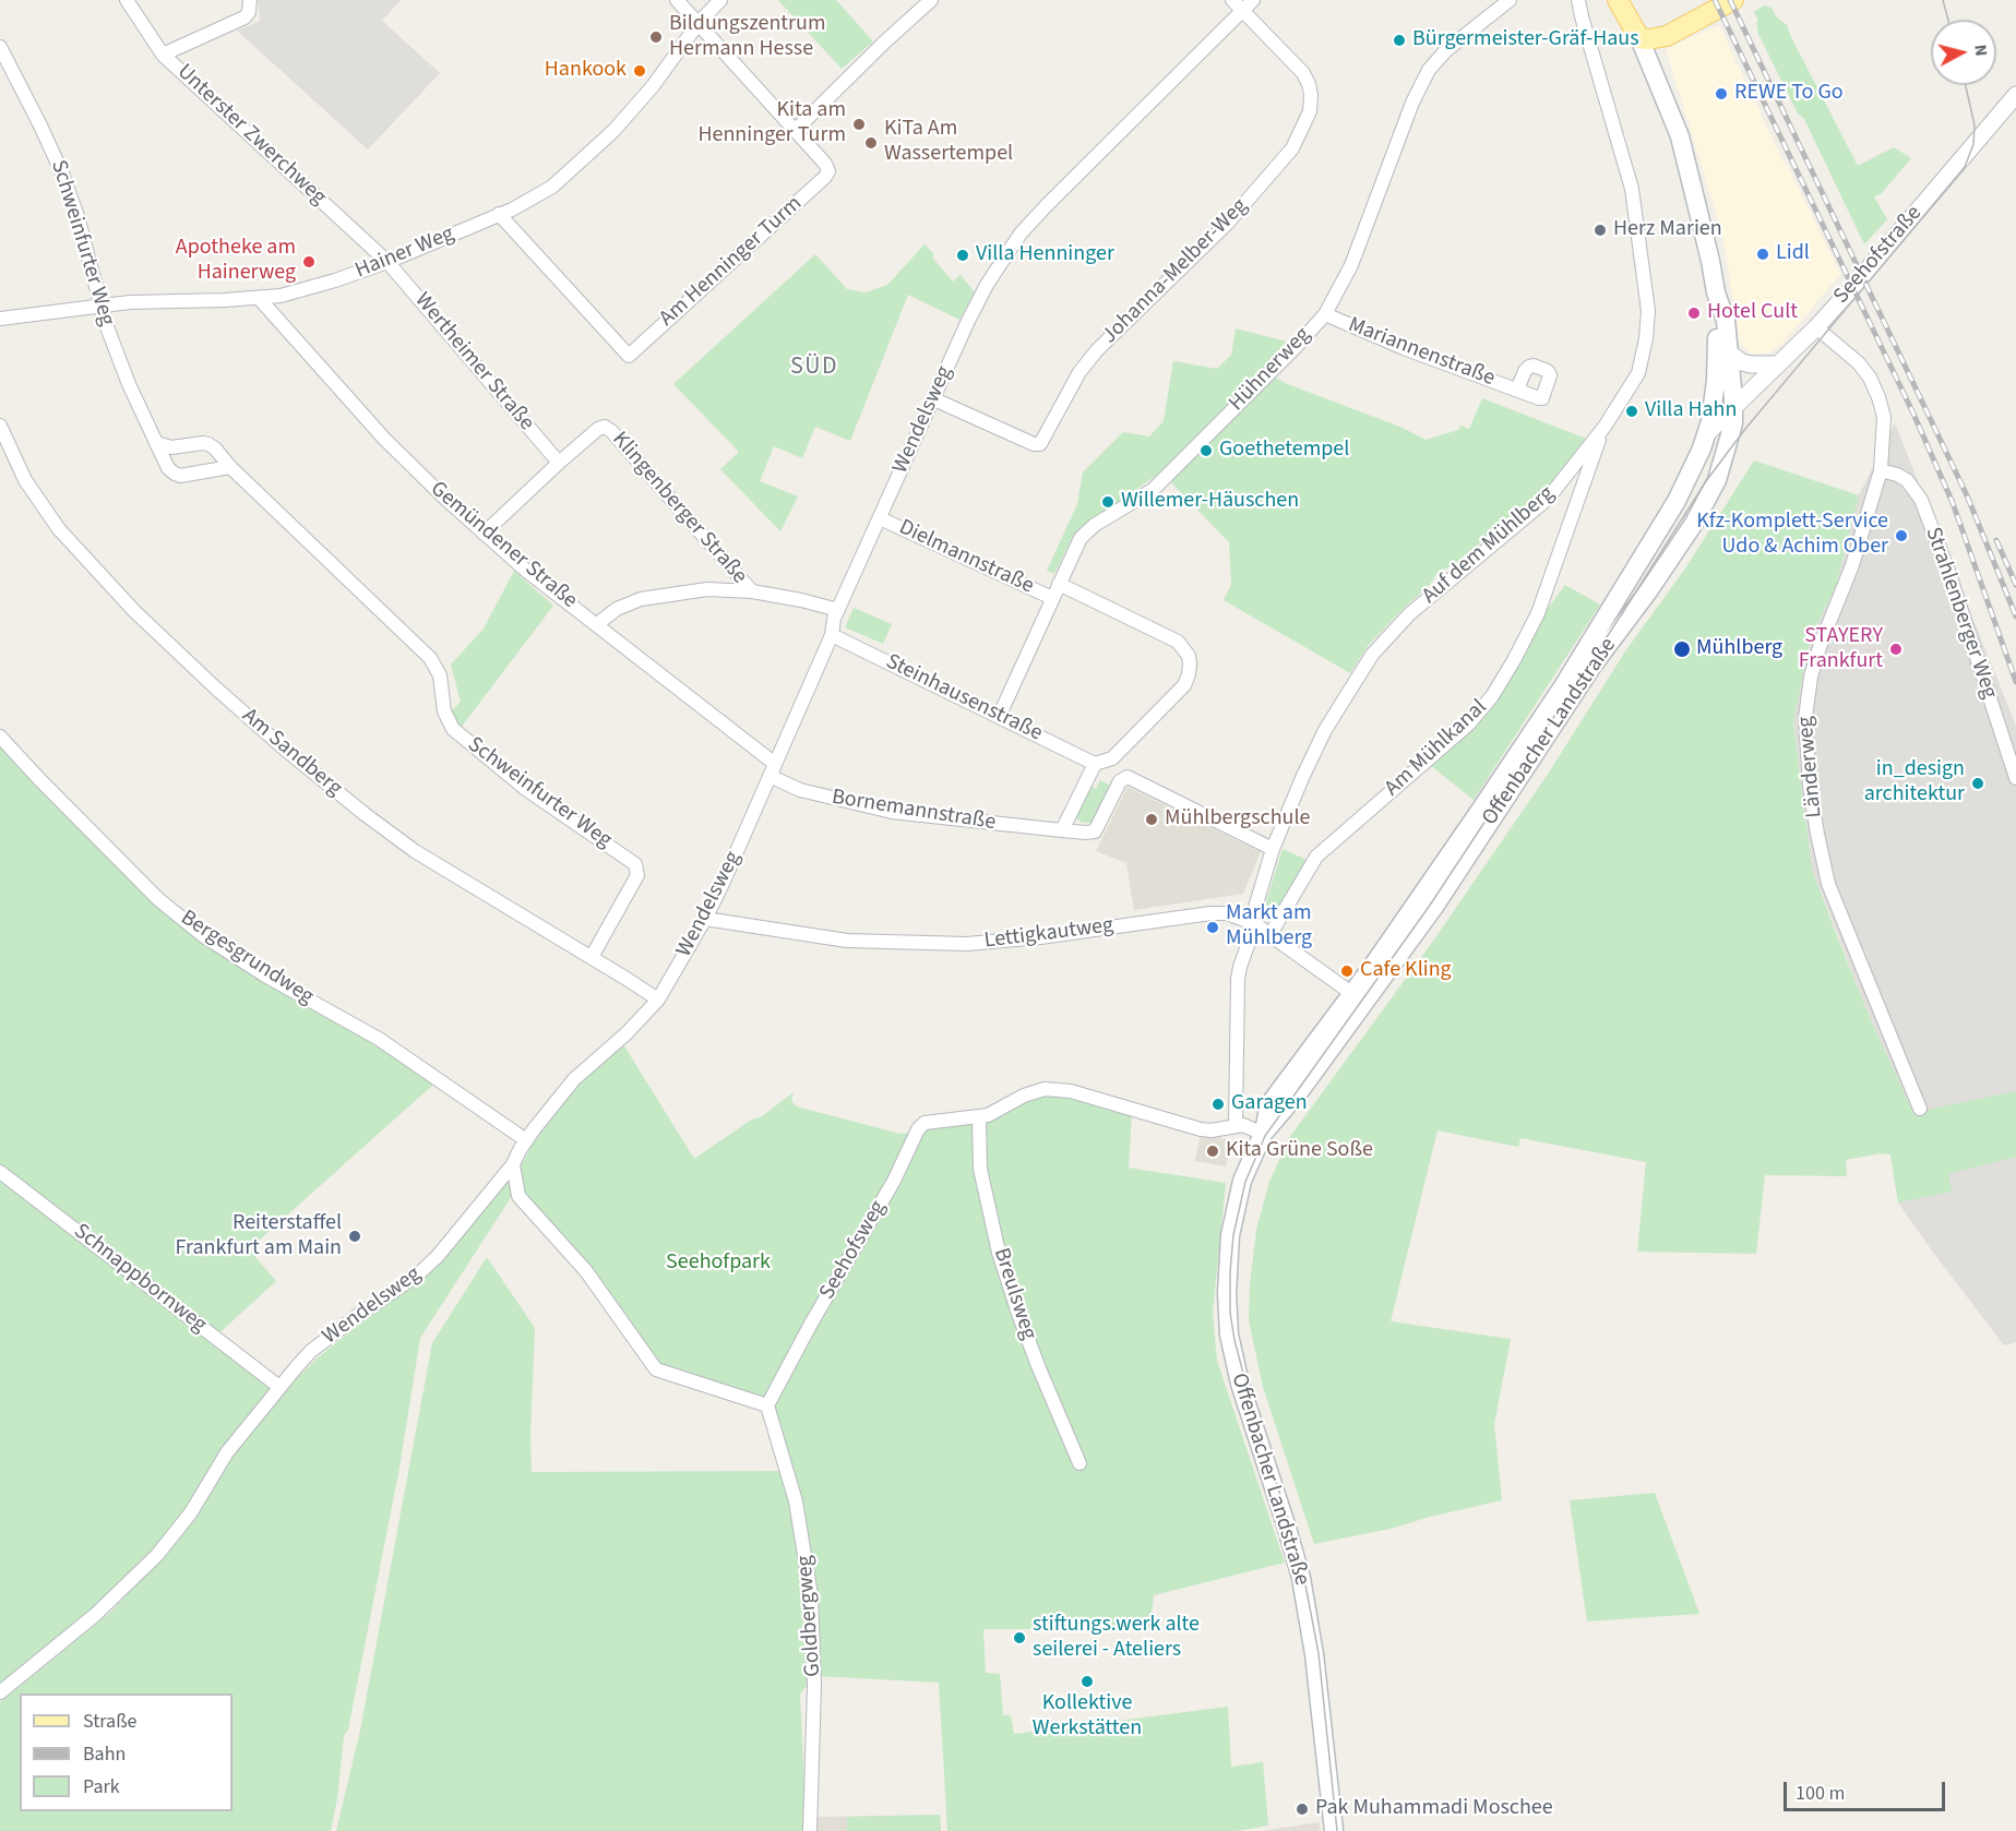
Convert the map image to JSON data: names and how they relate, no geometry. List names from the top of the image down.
{
  "streets": {
    "main road": ["Offenbacher Landstraße"],
    "street": [
      "Unterster Zwerchweg",
      "Schweinfurter Weg",
      "Hainer Weg",
      "Seehofstraße",
      "Am Henninger Turm",
      "Johanna-Melber-Weg",
      "Mariannenstraße",
      "Wertheimer Straße",
      "Hühnerweg",
      "Wendelsweg",
      "Klingenberger Straße",
      "Gemündener Straße",
      "Auf dem Mühlberg",
      "Dielmannstraße",
      "Strahlenberger Weg",
      "Steinhausenstraße",
      "Am Mühlkanal",
      "Am Sandberg",
      "Länderweg",
      "Bornemannstraße",
      "Lettigkautweg",
      "Bergesgrundweg",
      "Seehofsweg",
      "Schnappbornweg",
      "Breulsweg",
      "Goldbergweg"
    ]
  },
  "crossings": [
    ["Unterster Zwerchweg", "Hainer Weg"],
    ["Unterster Zwerchweg", "Wertheimer Straße"],
    ["Schweinfurter Weg", "Hainer Weg"],
    ["Schweinfurter Weg", "Am Sandberg"],
    ["Hainer Weg", "Am Henninger Turm"],
    ["Hainer Weg", "Wertheimer Straße"],
    ["Hainer Weg", "Gemündener Straße"],
    ["Seehofstraße", "Offenbacher Landstraße"],
    ["Seehofstraße", "Länderweg"],
    ["Johanna-Melber-Weg", "Wendelsweg"],
    ["Mariannenstraße", "Hühnerweg"],
    ["Wertheimer Straße", "Klingenberger Straße"],
    ["Hühnerweg", "Dielmannstraße"],
    ["Hühnerweg", "Steinhausenstraße"],
    ["Wendelsweg", "Gemündener Straße"],
    ["Wendelsweg", "Dielmannstraße"],
    ["Wendelsweg", "Steinhausenstraße"],
    ["Wendelsweg", "Am Sandberg"],
    ["Wendelsweg", "Bornemannstraße"],
    ["Wendelsweg", "Lettigkautweg"],
    ["Wendelsweg", "Bergesgrundweg"],
    ["Wendelsweg", "Schnappbornweg"],
    ["Gemündener Straße", "Bornemannstraße"],
    ["Auf dem Mühlberg", "Am Mühlkanal"],
    ["Auf dem Mühlberg", "Bornemannstraße"],
    ["Auf dem Mühlberg", "Lettigkautweg"],
    ["Dielmannstraße", "Steinhausenstraße"],
    ["Strahlenberger Weg", "Länderweg"],
    ["Offenbacher Landstraße", "Lettigkautweg"],
    ["Am Mühlkanal", "Lettigkautweg"],
    ["Seehofsweg", "Breulsweg"],
    ["Seehofsweg", "Goldbergweg"]
  ],
  "districts": ["SÜD"],
  "parks": ["Seehofpark"],
  "places": [
    "Bildungszentrum Hermann Hesse",
    "Bürgermeister-Gräf-Haus",
    "Hankook",
    "REWE To Go",
    "Kita am Henninger Turm",
    "KiTa Am Wassertempel",
    "Herz Marien",
    "Lidl",
    "Villa Henninger",
    "Apotheke am Hainerweg",
    "Hotel Cult",
    "Villa Hahn",
    "Goethetempel",
    "Willemer-Häuschen",
    "Kfz-Komplett-Service Udo & Achim Ober",
    "Mühlberg",
    "STAYERY Frankfurt",
    "in_design architektur",
    "Mühlbergschule",
    "Markt am Mühlberg",
    "Cafe Kling",
    "Garagen",
    "Kita Grüne Soße",
    "Reiterstaffel Frankfurt am Main",
    "stiftungs.werk alte seilerei - Ateliers",
    "Kollektive Werkstätten",
    "Pak Muhammadi Moschee"
  ],
  "legend": ["Straße", "Bahn", "Park"],
  "scale_bar": "100 m",
  "north": "right"
}
